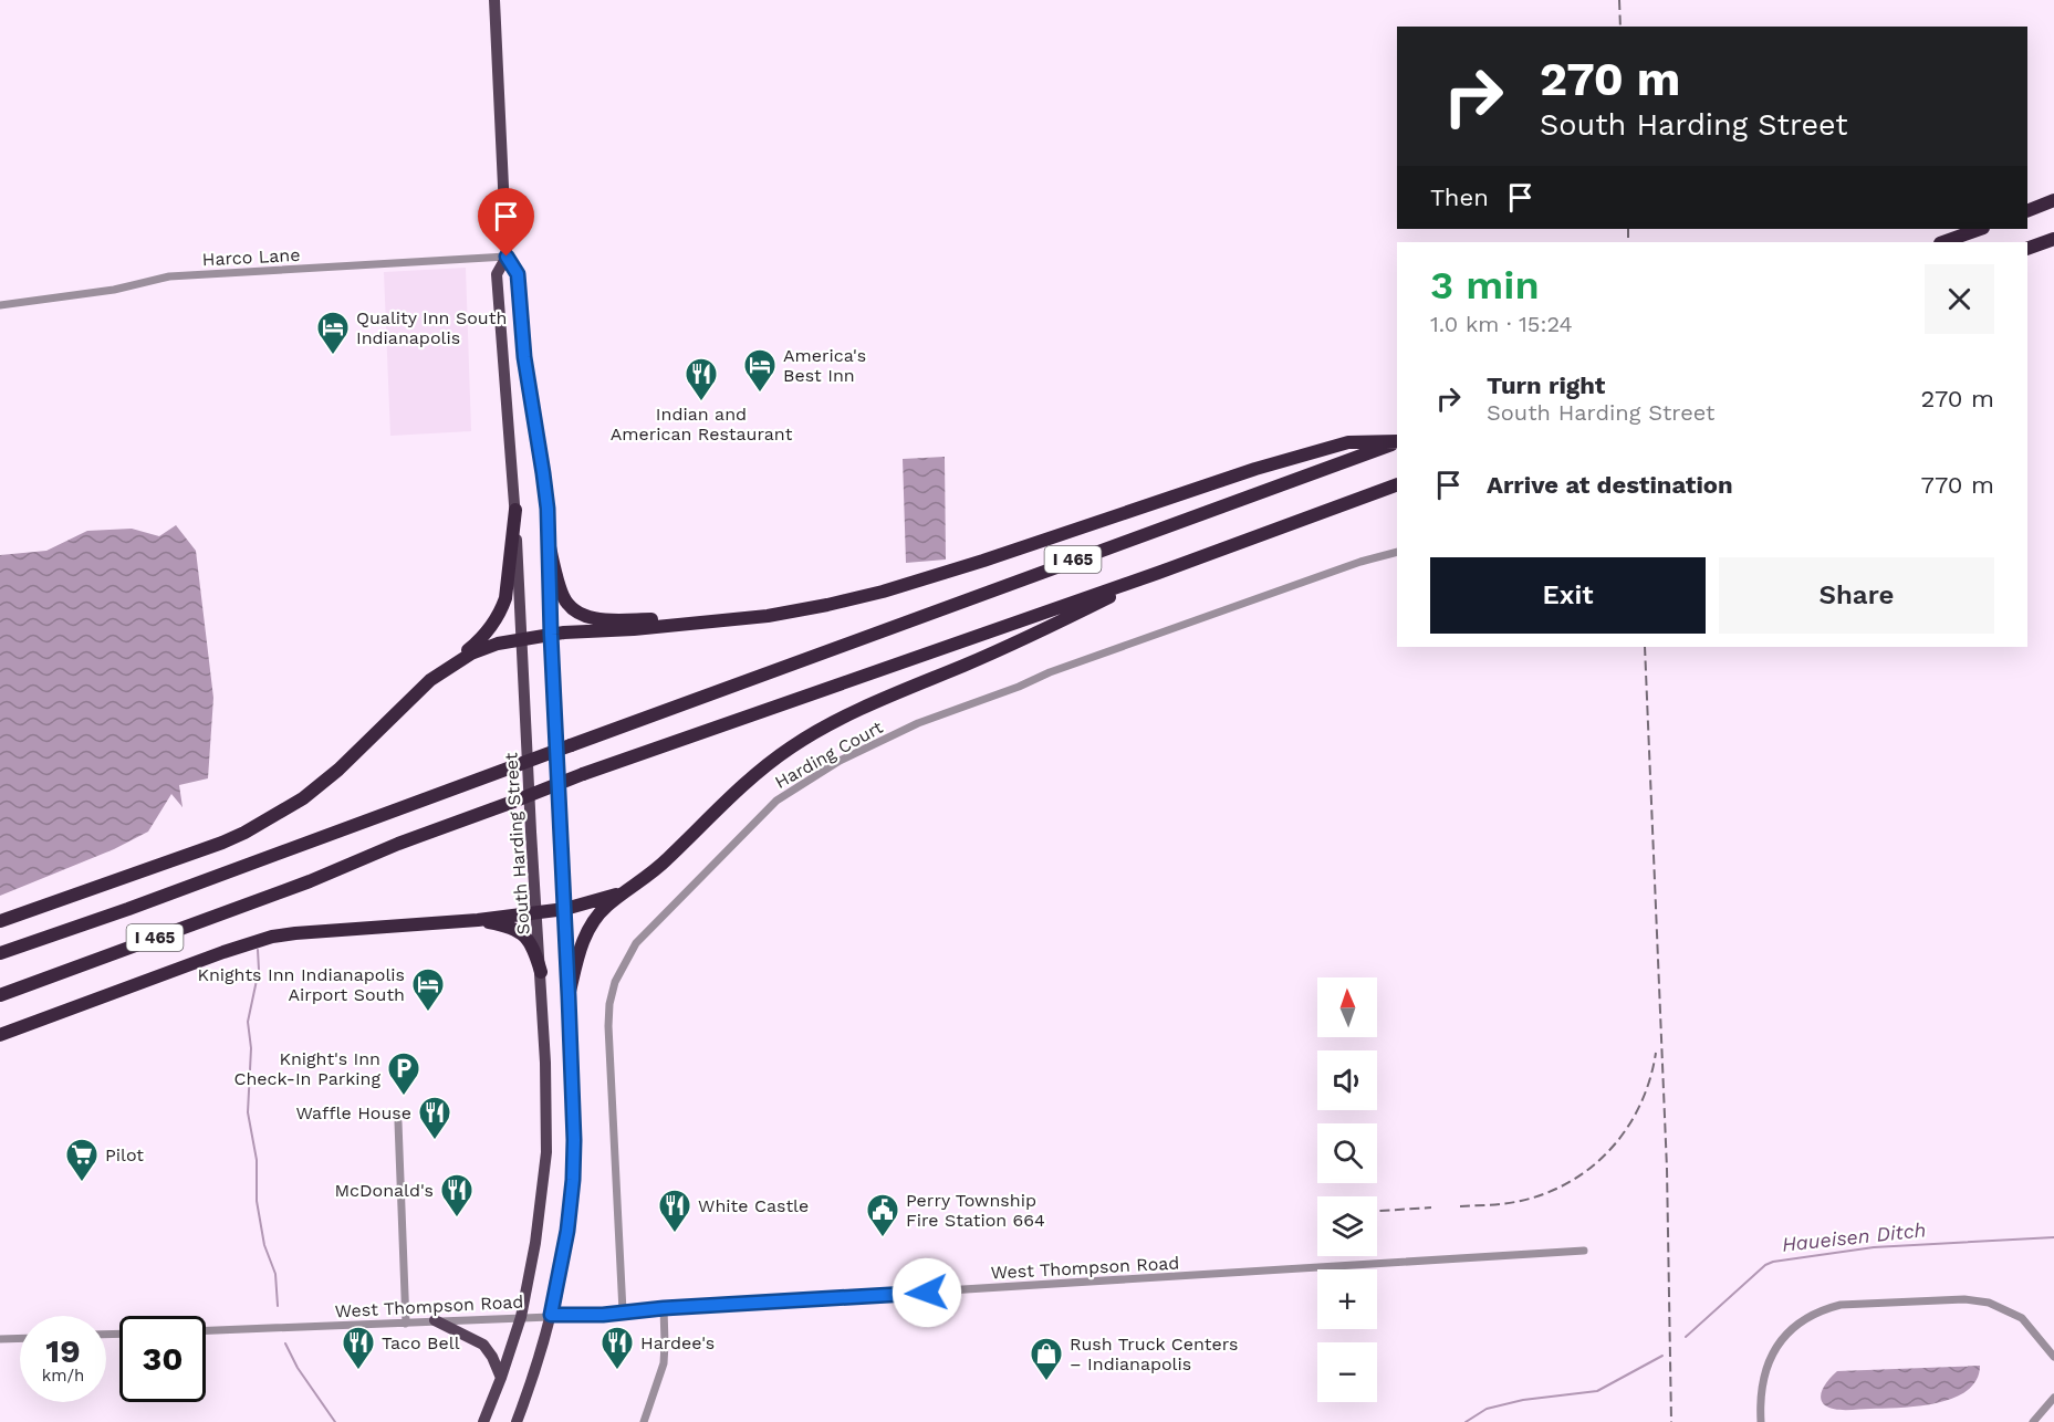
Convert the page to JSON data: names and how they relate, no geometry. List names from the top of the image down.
{
  "streets": {
    "highway": ["I 465"],
    "main road": ["South Harding Street"],
    "street": ["Harco Lane", "Harding Court", "West Thompson Road"]
  },
  "crossings": [
    ["Harco Lane", "South Harding Street"],
    ["Harding Court", "West Thompson Road"],
    ["South Harding Street", "West Thompson Road"]
  ],
  "water": ["Haueisen Ditch"],
  "places": {
    "hotel": ["Quality Inn South Indianapolis", "America's Best Inn", "Knights Inn Indianapolis Airport South"],
    "restaurant": [
      "Indian and American Restaurant",
      "Waffle House",
      "McDonald's",
      "White Castle",
      "Taco Bell",
      "Hardee's"
    ],
    "parking": ["Knight's Inn Check-In Parking"],
    "supermarket": ["Pilot"],
    "public building": ["Perry Township Fire Station 664"],
    "shop": ["Rush Truck Centers – Indianapolis"]
  },
  "north": "top",
  "page": {
    "turn": ["270 m", "South Harding Street"],
    "then": "Then",
    "heading": ["3 min", "1.0 km · 15:24"],
    "list": [
      {
        "name": "Turn right",
        "note": "South Harding Street",
        "value": "270 m"
      },
      {
        "name": "Arrive at destination",
        "value": "770 m"
      }
    ],
    "buttons": ["Exit", "Share"],
    "map_buttons": ["+", "−"],
    "speed": "19 km/h",
    "limit": "30"
  }
}
